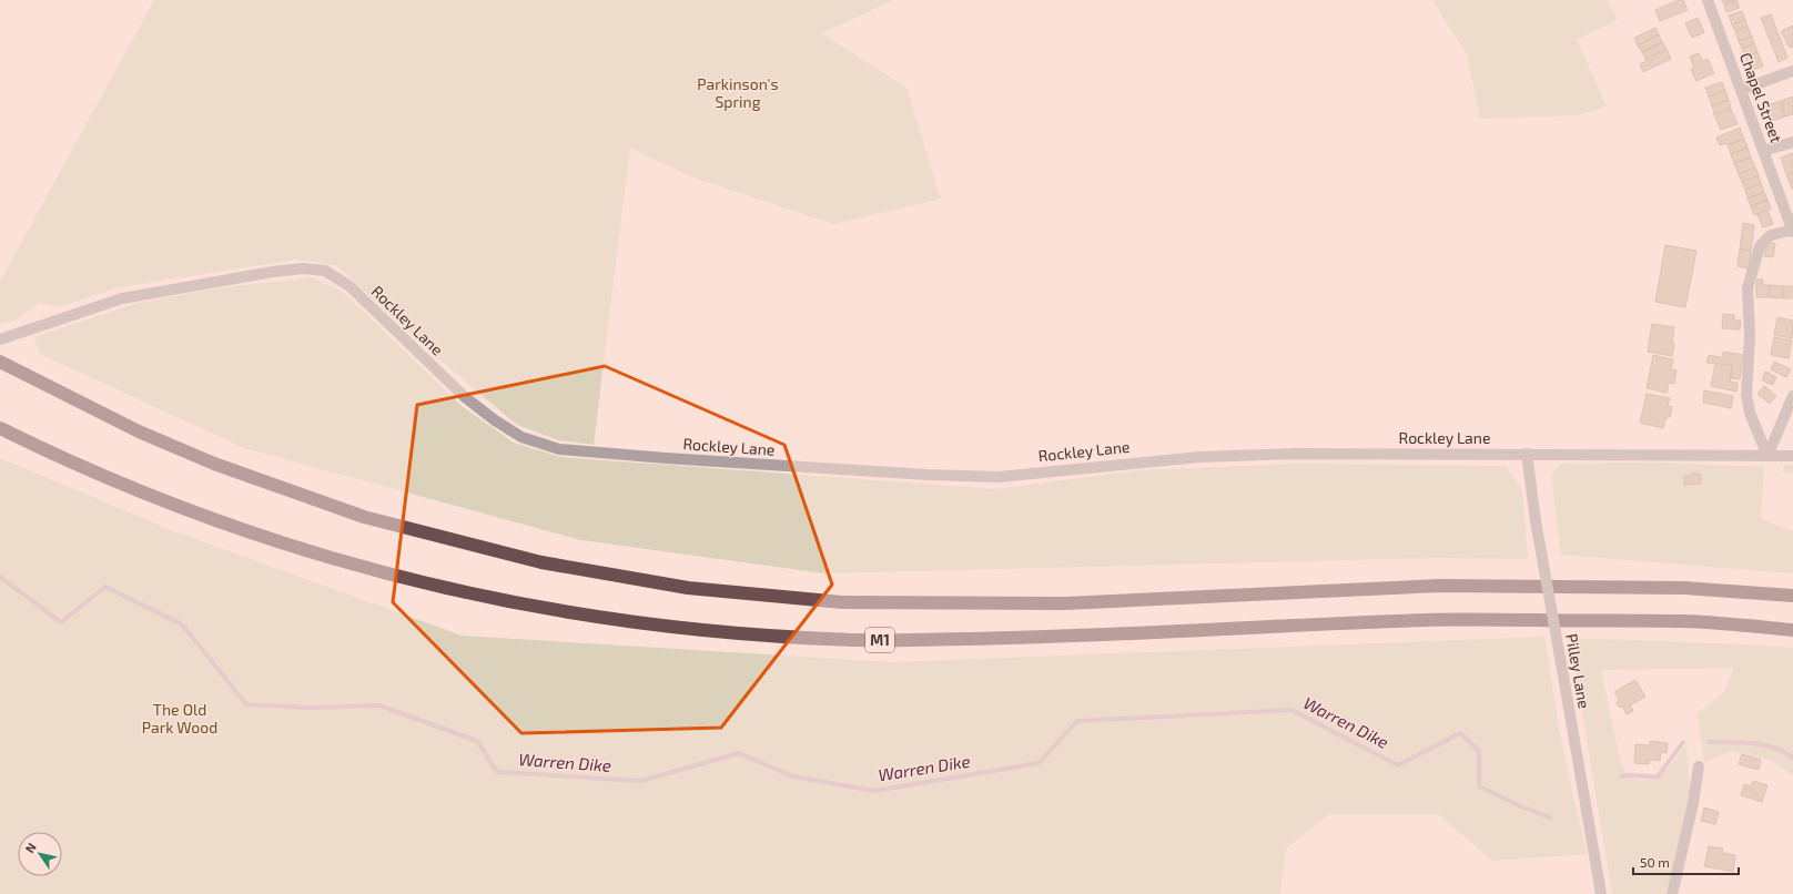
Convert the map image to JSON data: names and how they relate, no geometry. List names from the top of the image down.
{
  "streets": {
    "highway": ["M1"],
    "street": ["Chapel Street", "Rockley Lane", "Pilley Lane"]
  },
  "crossings": [
    ["Rockley Lane", "Pilley Lane"]
  ],
  "water": ["Warren Dike"],
  "parks": ["Parkinson's Spring", "The Old Park Wood"],
  "scale_bar": "50 m",
  "north": "top left"
}
